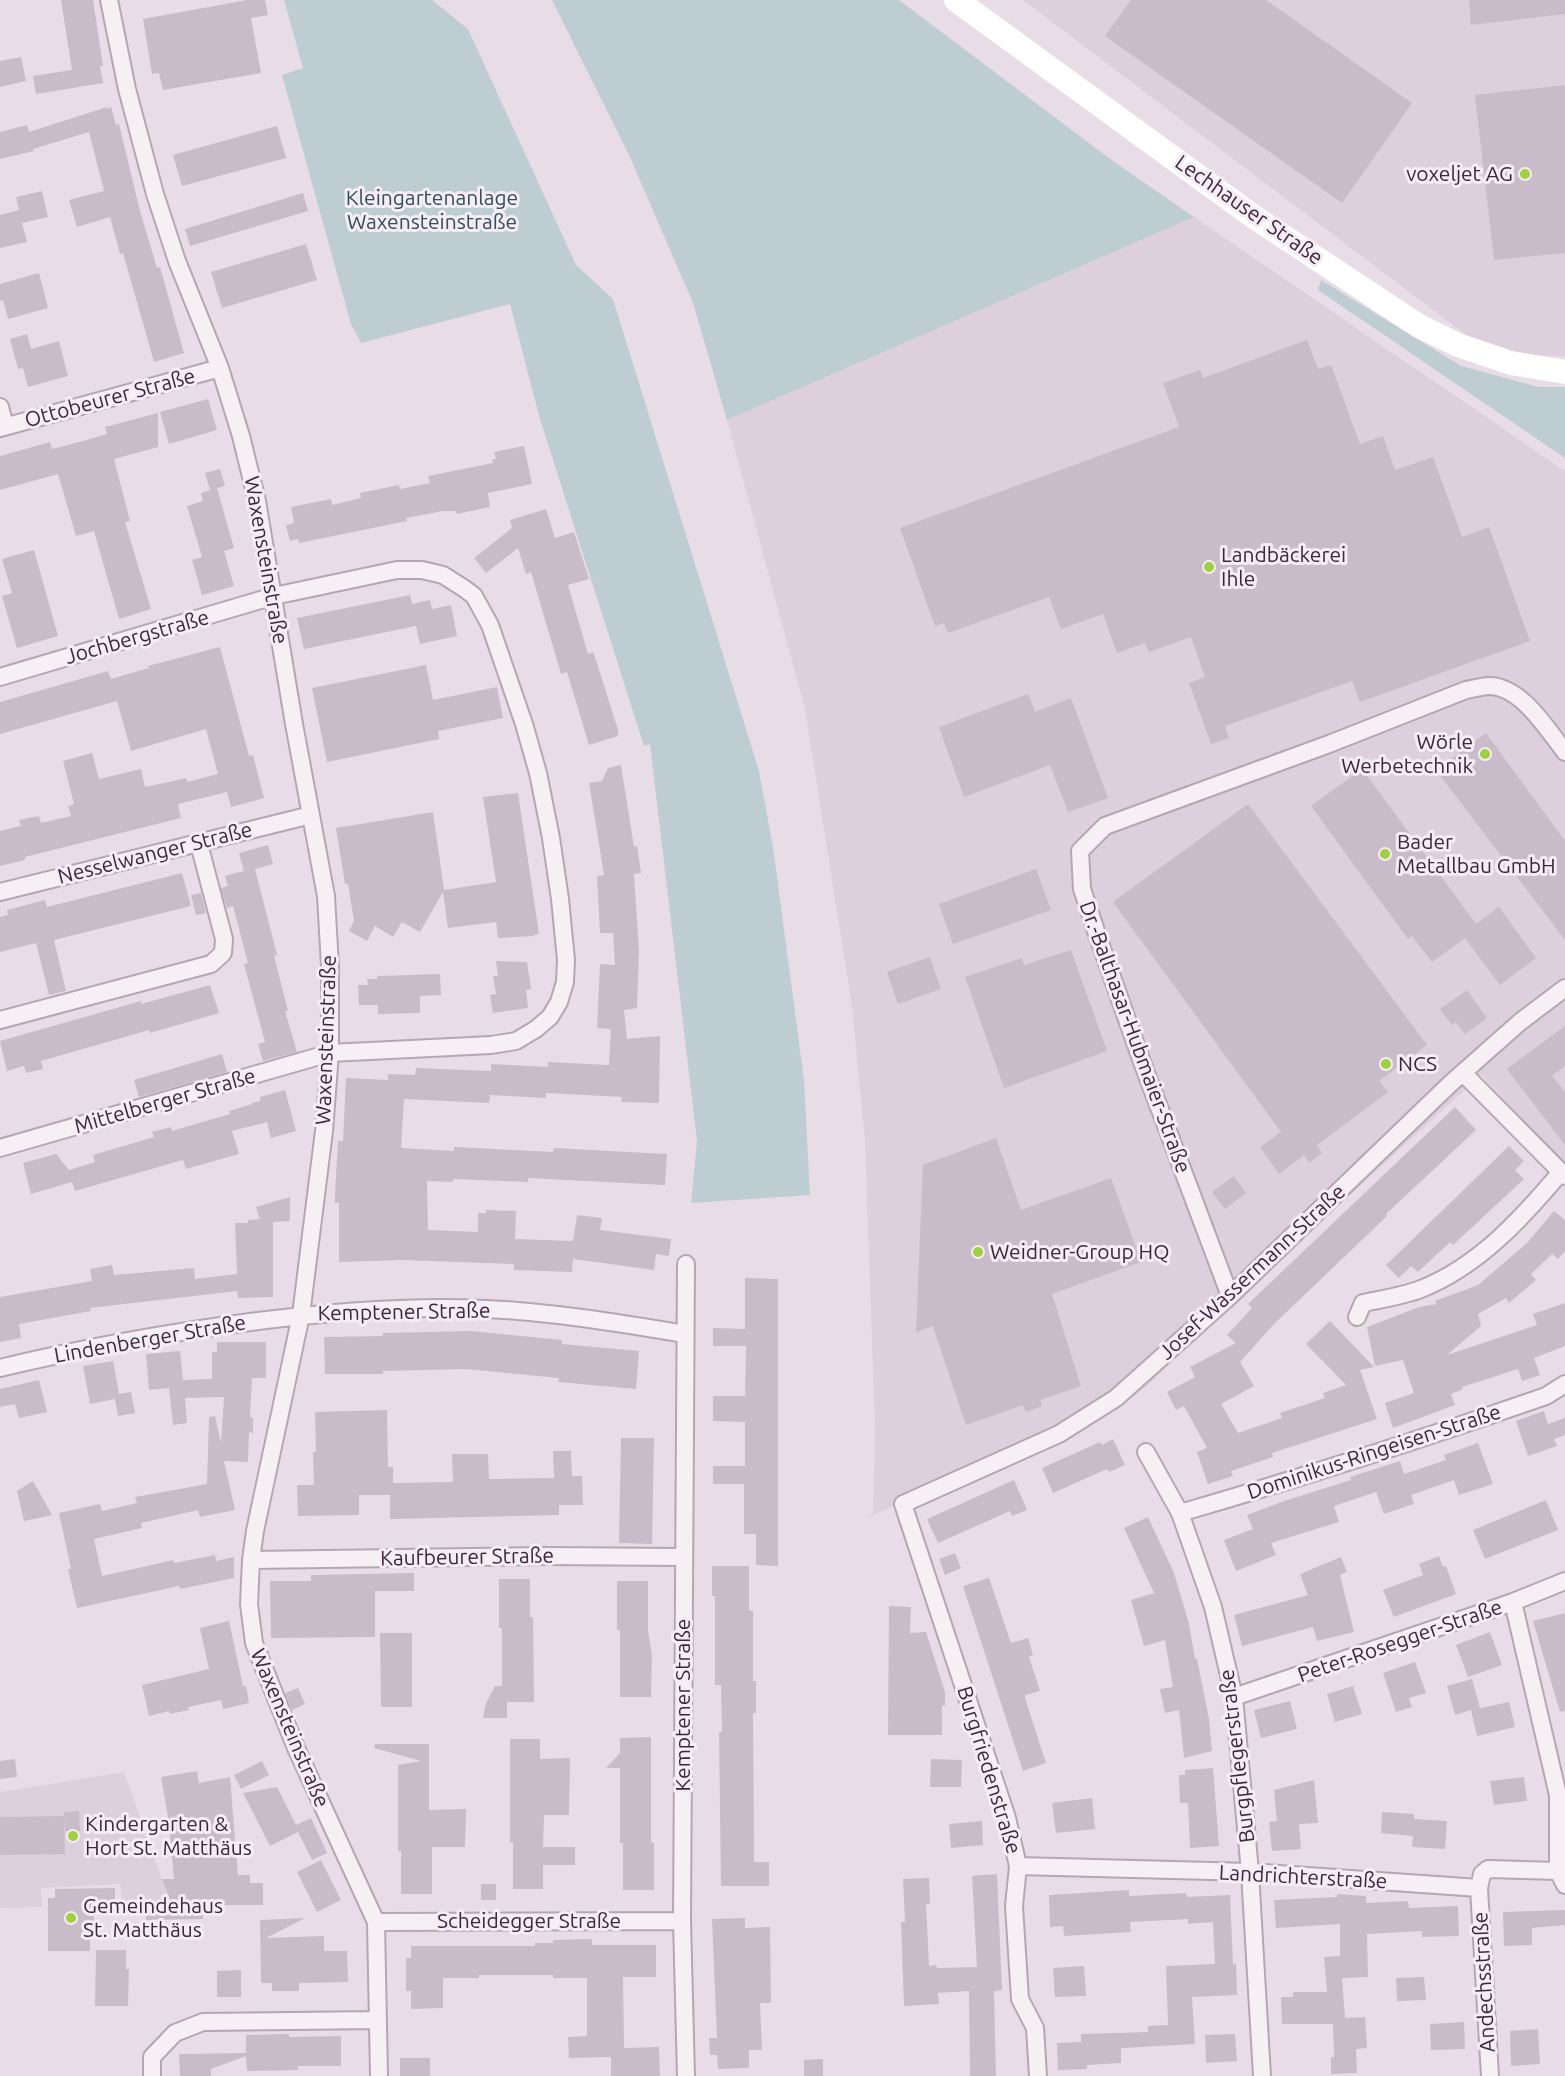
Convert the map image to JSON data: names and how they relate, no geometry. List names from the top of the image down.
{
  "streets": {
    "main road": ["Lechhauser Straße"],
    "street": [
      "Ottobeurer Straße",
      "Waxensteinstraße",
      "Jochbergstraße",
      "Nesselwanger Straße",
      "Dr.-Balthasar-Hubmaier-Straße",
      "Mittelberger Straße",
      "Josef-Wassermann-Straße",
      "Kemptener Straße",
      "Lindenberger Straße",
      "Dominikus-Ringeisen-Straße",
      "Kaufbeurer Straße",
      "Peter-Rosegger-Straße",
      "Burgpflegerstraße",
      "Burgfriedenstraße",
      "Landrichterstraße",
      "Scheidegger Straße",
      "Andechsstraße"
    ]
  },
  "crossings": [
    ["Ottobeurer Straße", "Waxensteinstraße"],
    ["Waxensteinstraße", "Jochbergstraße"],
    ["Waxensteinstraße", "Nesselwanger Straße"],
    ["Waxensteinstraße", "Mittelberger Straße"],
    ["Waxensteinstraße", "Kemptener Straße"],
    ["Waxensteinstraße", "Lindenberger Straße"],
    ["Waxensteinstraße", "Kaufbeurer Straße"],
    ["Waxensteinstraße", "Scheidegger Straße"],
    ["Jochbergstraße", "Mittelberger Straße"],
    ["Dr.-Balthasar-Hubmaier-Straße", "Josef-Wassermann-Straße"],
    ["Josef-Wassermann-Straße", "Burgfriedenstraße"],
    ["Kemptener Straße", "Lindenberger Straße"],
    ["Kemptener Straße", "Kaufbeurer Straße"],
    ["Kemptener Straße", "Scheidegger Straße"],
    ["Dominikus-Ringeisen-Straße", "Burgpflegerstraße"],
    ["Peter-Rosegger-Straße", "Burgpflegerstraße"],
    ["Burgpflegerstraße", "Landrichterstraße"],
    ["Burgfriedenstraße", "Landrichterstraße"],
    ["Landrichterstraße", "Andechsstraße"]
  ],
  "parks": ["Kleingartenanlage Waxensteinstraße"],
  "places": [
    "voxeljet AG",
    "Landbäckerei Ihle",
    "Wörle Werbetechnik",
    "Bader Metallbau GmbH",
    "NCS",
    "Weidner-Group HQ",
    "Kindergarten & Hort St. Matthäus",
    "Gemeindehaus St. Matthäus"
  ]
}
